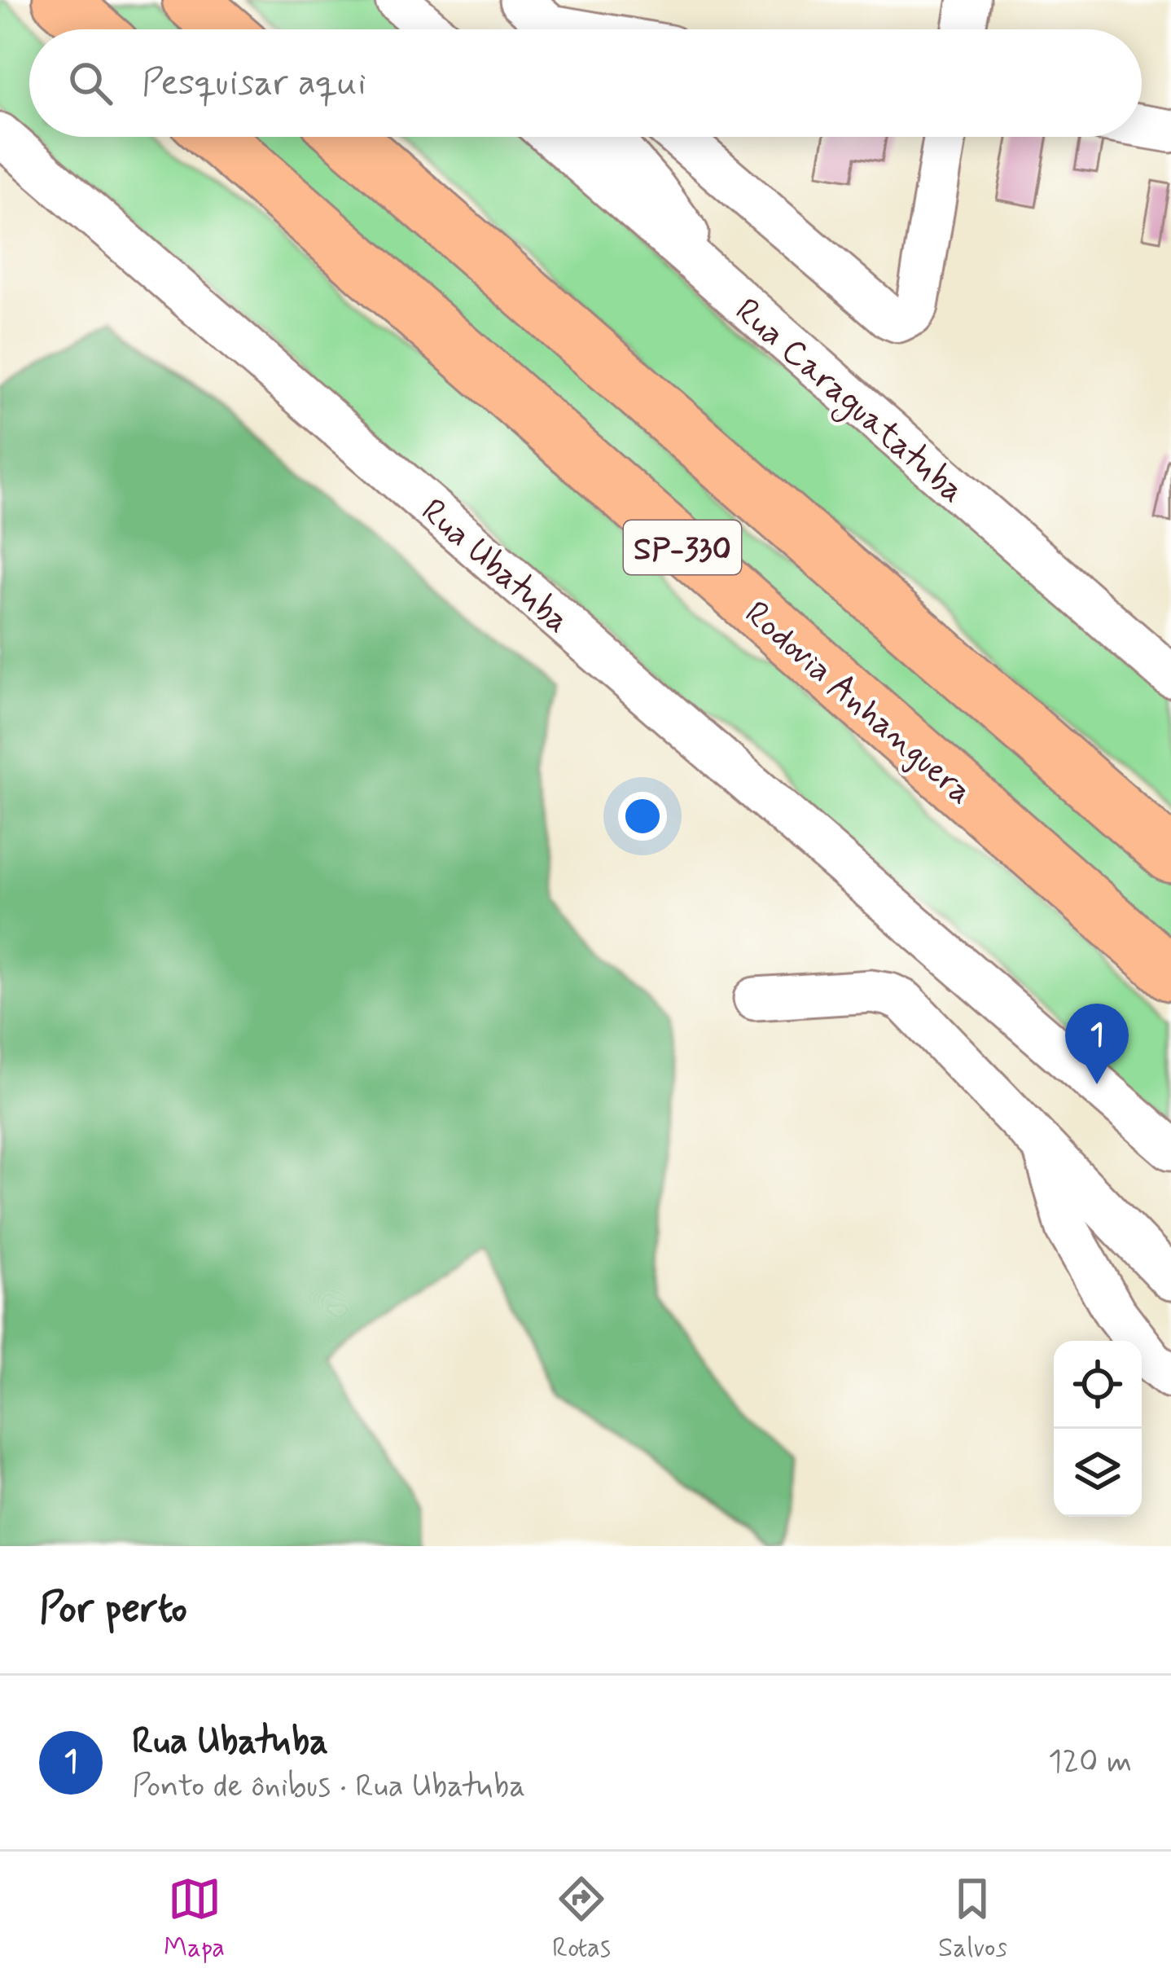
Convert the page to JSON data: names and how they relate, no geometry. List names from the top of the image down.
{
  "streets": {
    "highway": ["SP-330", "Rodovia Anhanguera"],
    "street": ["Rua Caraguatatuba", "Rua Ubatuba"]
  },
  "page": {
    "search": "Pesquisar aqui",
    "pins": "1",
    "heading": "Por perto",
    "list": [
      {
        "mark": "1",
        "name": "Rua Ubatuba",
        "note": "Ponto de ônibus · Rua Ubatuba",
        "value": "120 m"
      }
    ],
    "nav": ["Mapa", "Rotas", "Salvos"]
  }
}
